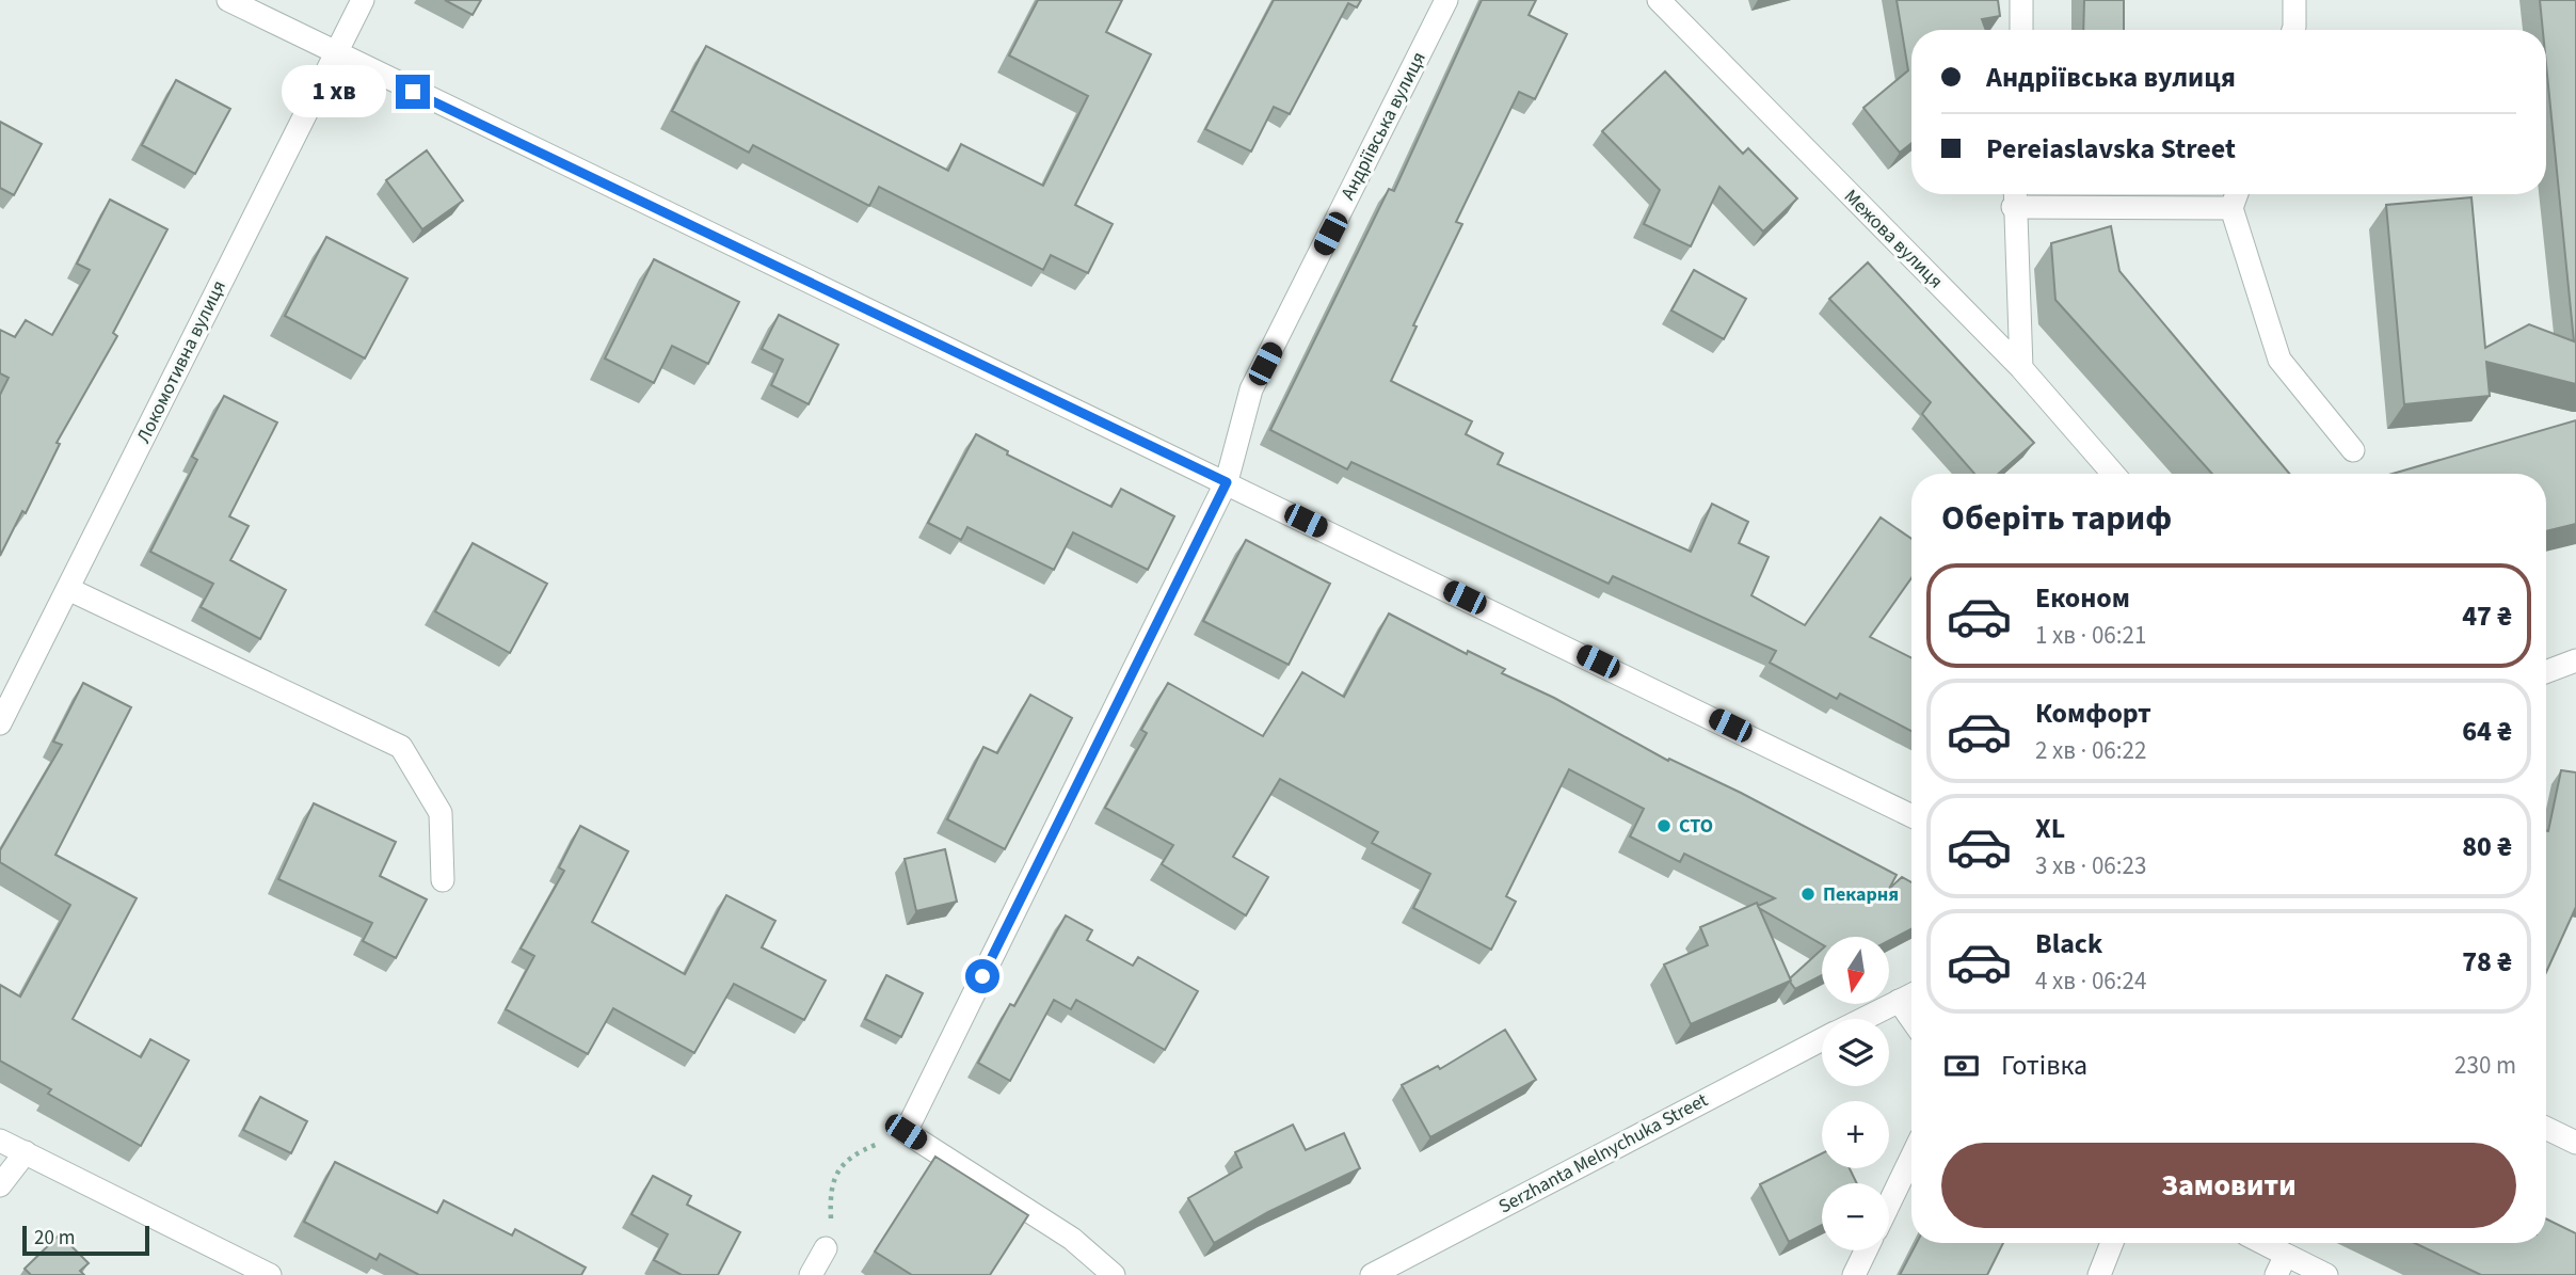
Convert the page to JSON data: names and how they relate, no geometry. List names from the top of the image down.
{
  "streets": {
    "street": [
      "Андріївська вулиця",
      "Межова вулиця",
      "Локомотивна вулиця",
      "Serzhanta Melnychuka Street"
    ]
  },
  "places": ["СТО", "Пекарня"],
  "scale_bar": "20 m",
  "north": "bottom",
  "page": {
    "banner": ["Андріївська вулиця", "Pereiaslavska Street"],
    "bubble": "1 хв",
    "heading": "Оберіть тариф",
    "list": [
      {
        "name": "Економ",
        "note": "1 хв · 06:21",
        "value": "47 ₴"
      },
      {
        "name": "Комфорт",
        "note": "2 хв · 06:22",
        "value": "64 ₴"
      },
      {
        "name": "XL",
        "note": "3 хв · 06:23",
        "value": "80 ₴"
      },
      {
        "name": "Black",
        "note": "4 хв · 06:24",
        "value": "78 ₴"
      }
    ],
    "map_buttons": ["+", "−"],
    "pay": ["Готівка", "230 m"],
    "buttons": "Замовити",
    "scale": "20 m"
  }
}
